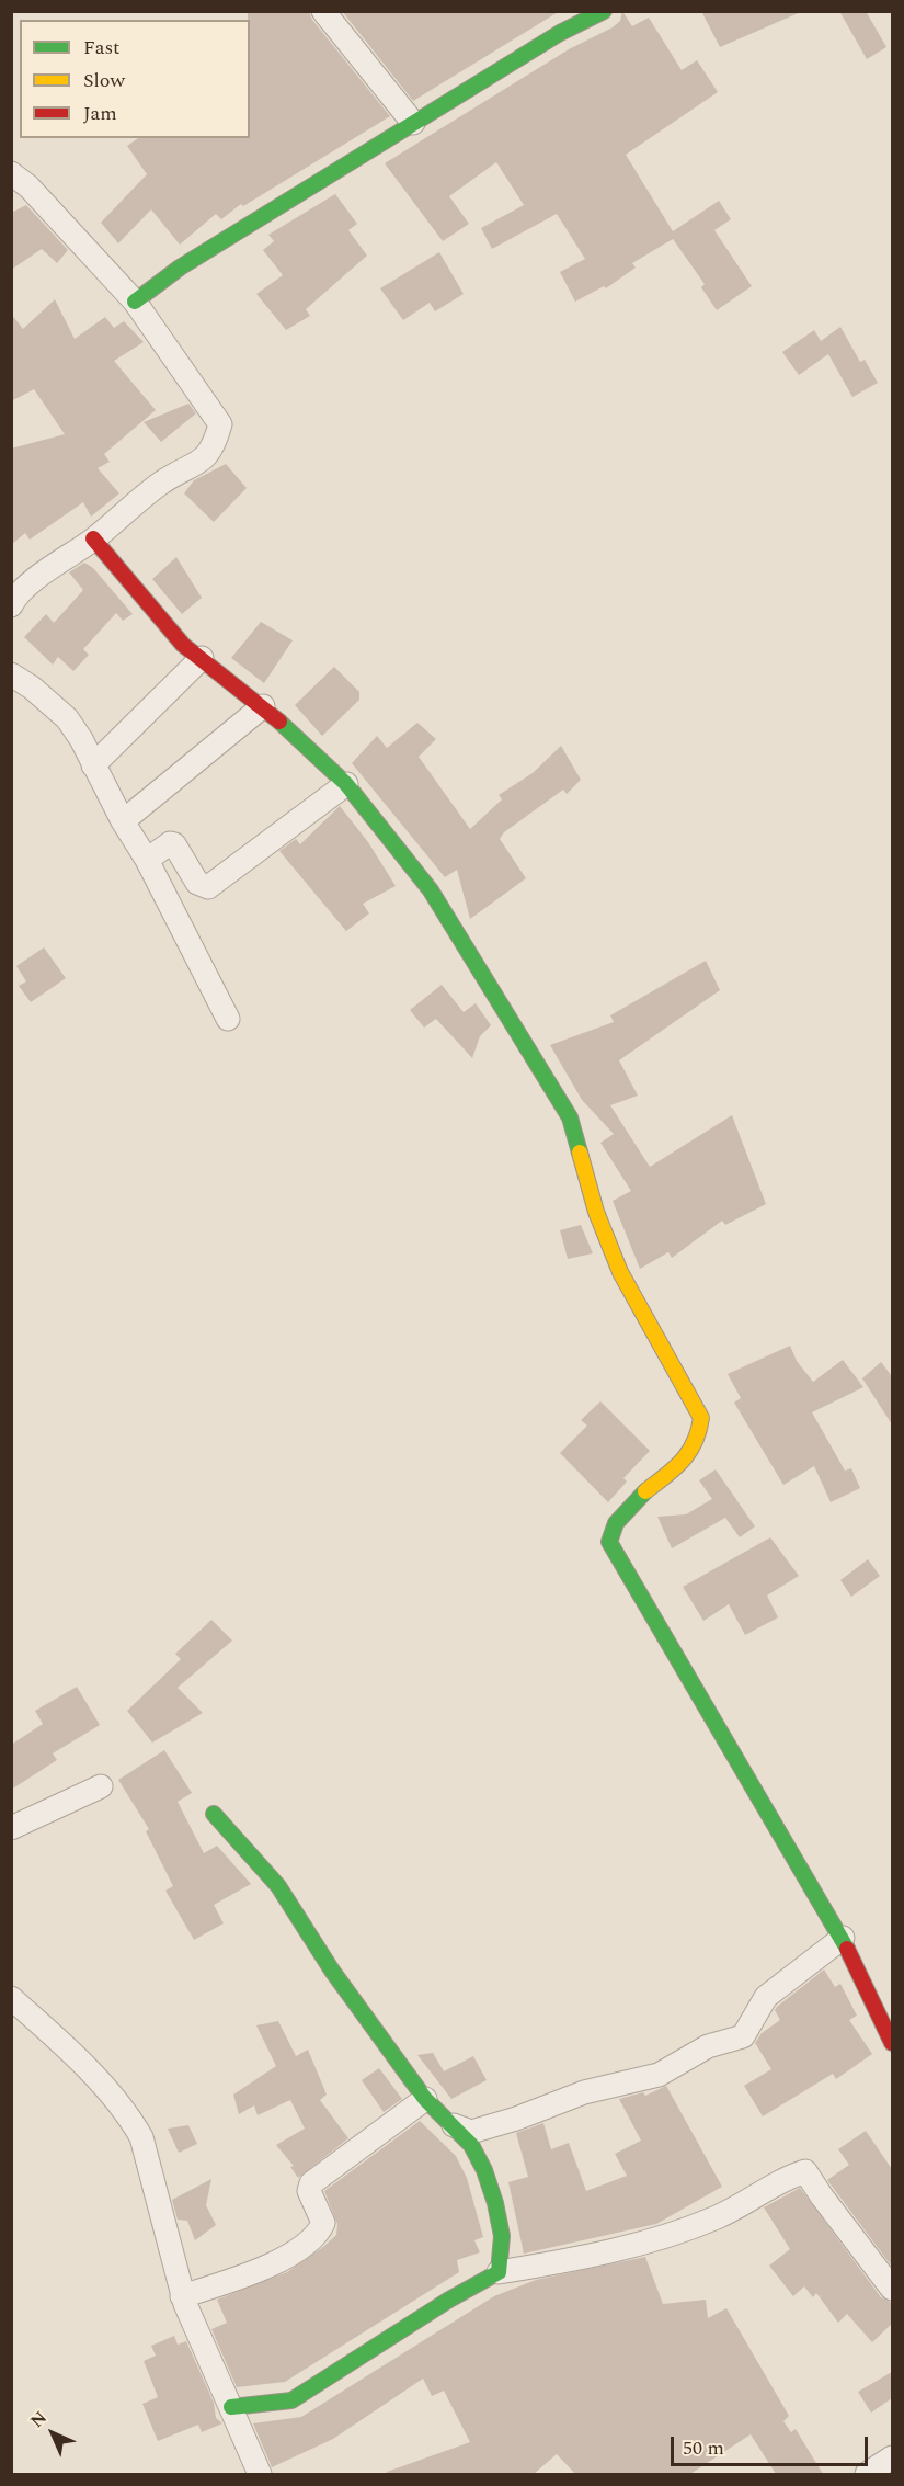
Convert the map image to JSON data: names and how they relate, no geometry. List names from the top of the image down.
{
  "legend": ["Fast", "Slow", "Jam"],
  "scale_bar": "50 m",
  "north": "top left"
}
